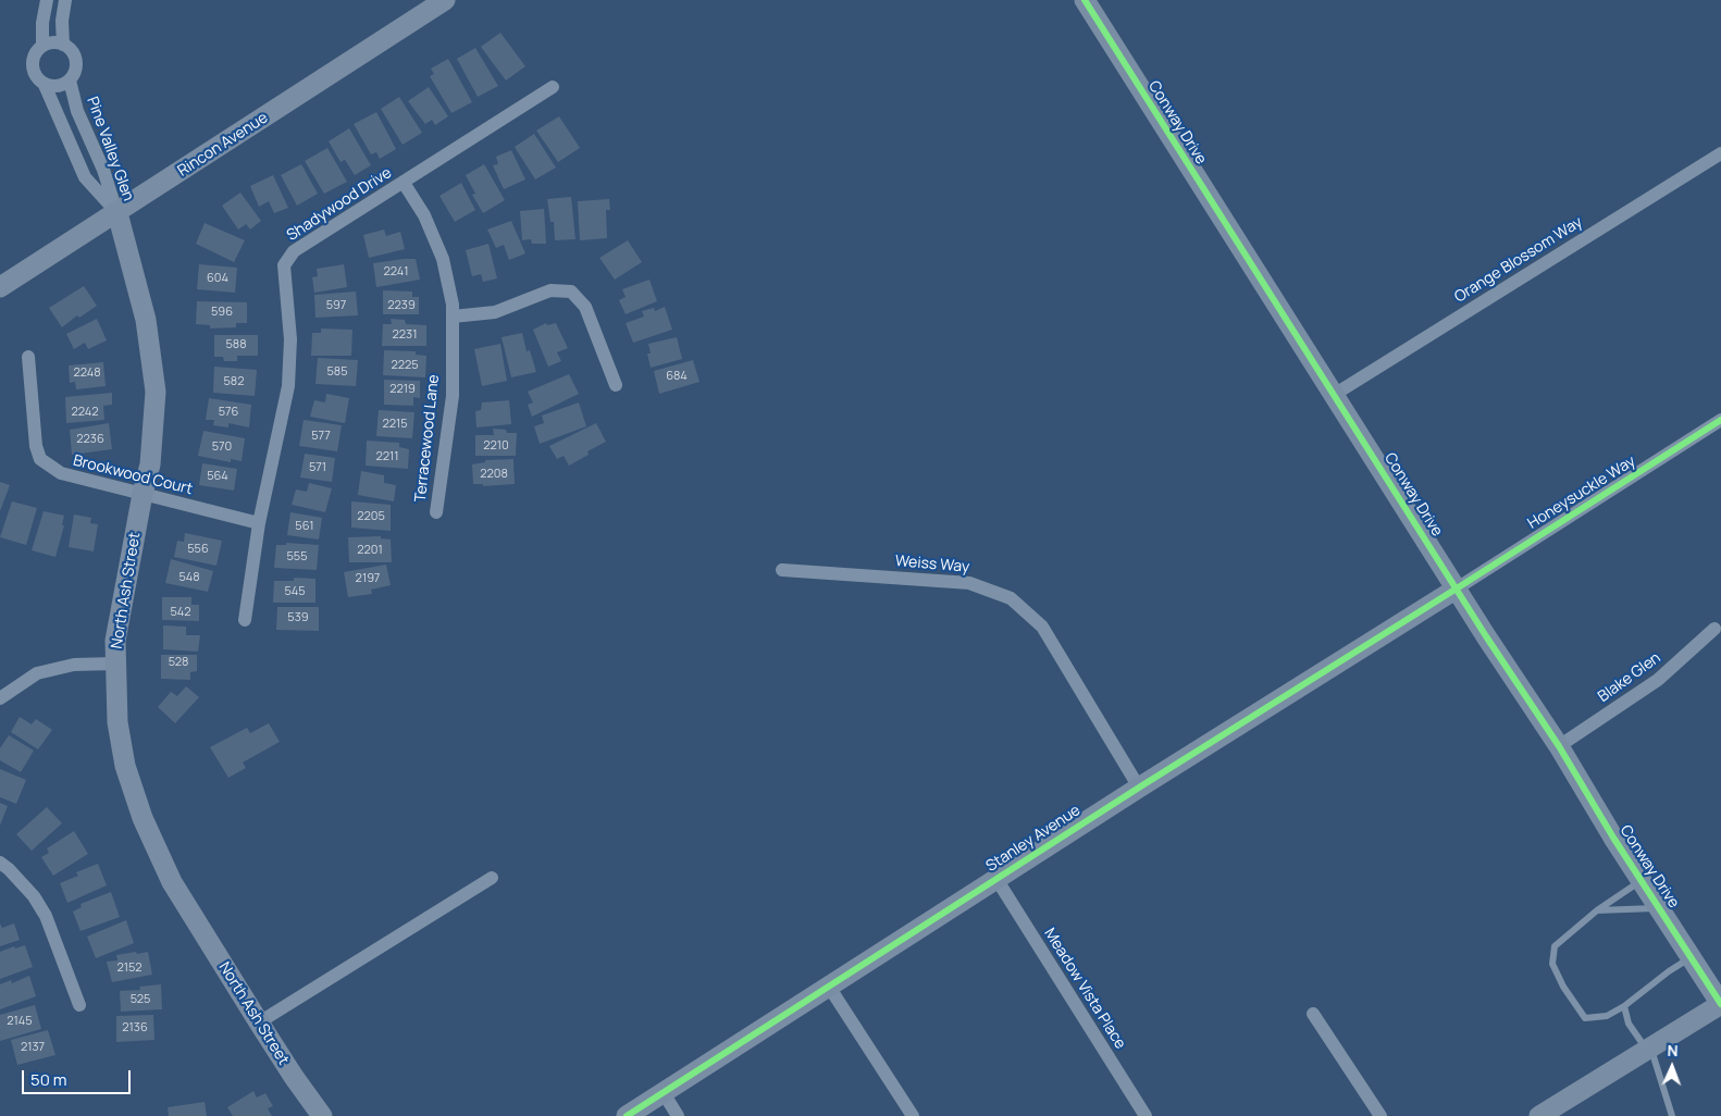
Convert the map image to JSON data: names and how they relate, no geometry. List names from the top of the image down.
{
  "streets": {
    "street": [
      "Conway Drive",
      "Rincon Avenue",
      "Pine Valley Glen",
      "Shadywood Drive",
      "Orange Blossom Way",
      "Terracewood Lane",
      "Brookwood Court",
      "Honeysuckle Way",
      "Weiss Way",
      "North Ash Street",
      "Blake Glen",
      "Stanley Avenue",
      "Meadow Vista Place"
    ]
  },
  "crossings": [
    ["Conway Drive", "Orange Blossom Way"],
    ["Conway Drive", "Honeysuckle Way"],
    ["Conway Drive", "Blake Glen"],
    ["Conway Drive", "Stanley Avenue"],
    ["Rincon Avenue", "Pine Valley Glen"],
    ["Rincon Avenue", "North Ash Street"],
    ["Pine Valley Glen", "North Ash Street"],
    ["Shadywood Drive", "Terracewood Lane"],
    ["Shadywood Drive", "Brookwood Court"],
    ["Brookwood Court", "North Ash Street"],
    ["Honeysuckle Way", "Stanley Avenue"],
    ["Weiss Way", "Stanley Avenue"],
    ["Stanley Avenue", "Meadow Vista Place"]
  ],
  "house_numbers": [
    "2241",
    "604",
    "597",
    "2239",
    "596",
    "2231",
    "588",
    "2225",
    "585",
    "2248",
    "684",
    "582",
    "2219",
    "2242",
    "576",
    "2215",
    "577",
    "2236",
    "2210",
    "570",
    "2211",
    "571",
    "2208",
    "564",
    "2205",
    "561",
    "556",
    "2201",
    "555",
    "548",
    "2197",
    "545",
    "542",
    "539",
    "528",
    "2152",
    "525",
    "2145",
    "2136",
    "2137"
  ],
  "scale_bar": "50 m",
  "north": "top"
}
